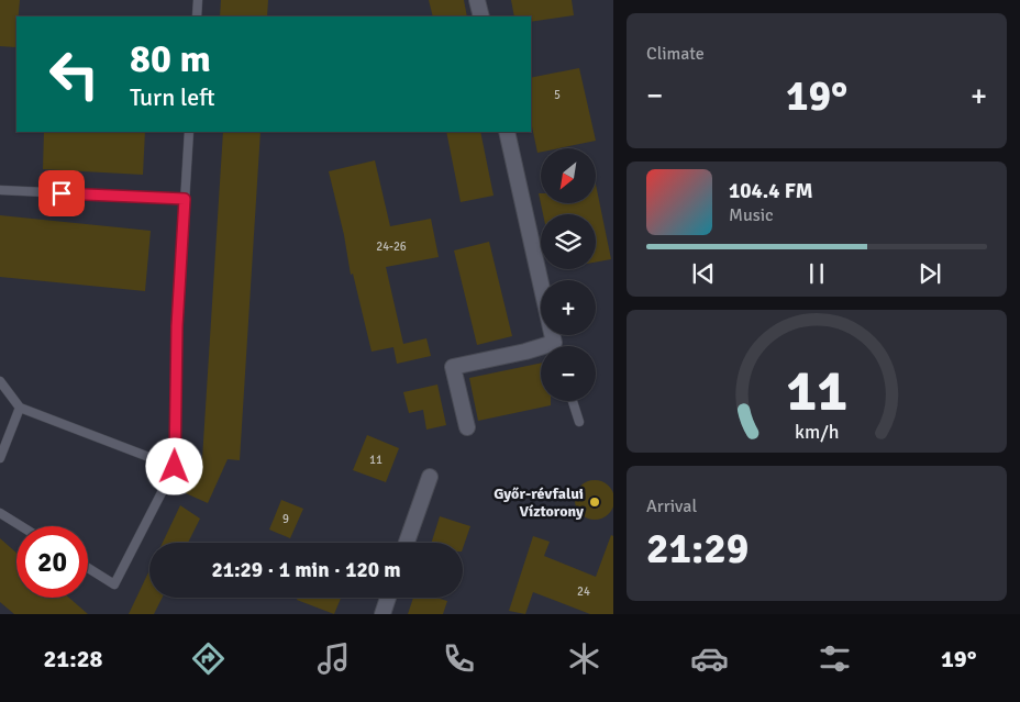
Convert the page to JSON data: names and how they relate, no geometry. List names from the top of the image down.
{
  "places": ["Győr-révfalui Víztorony"],
  "house_numbers": [
    "5",
    "24-26",
    "11",
    "9",
    "24"
  ],
  "north": "bottom left",
  "page": {
    "tile": [
      "Climate",
      ["Arrival", "21:29"]
    ],
    "turn": ["80 m", "Turn left"],
    "heat": ["−", "19°", "+"],
    "map_buttons": ["+", "−"],
    "song": ["104.4 FM", "Music"],
    "limit": "20",
    "trip": "21:29 · 1 min · 120 m",
    "tabs": ["21:28", "19°"],
    "gauge": ["11", "km/h"]
  }
}
